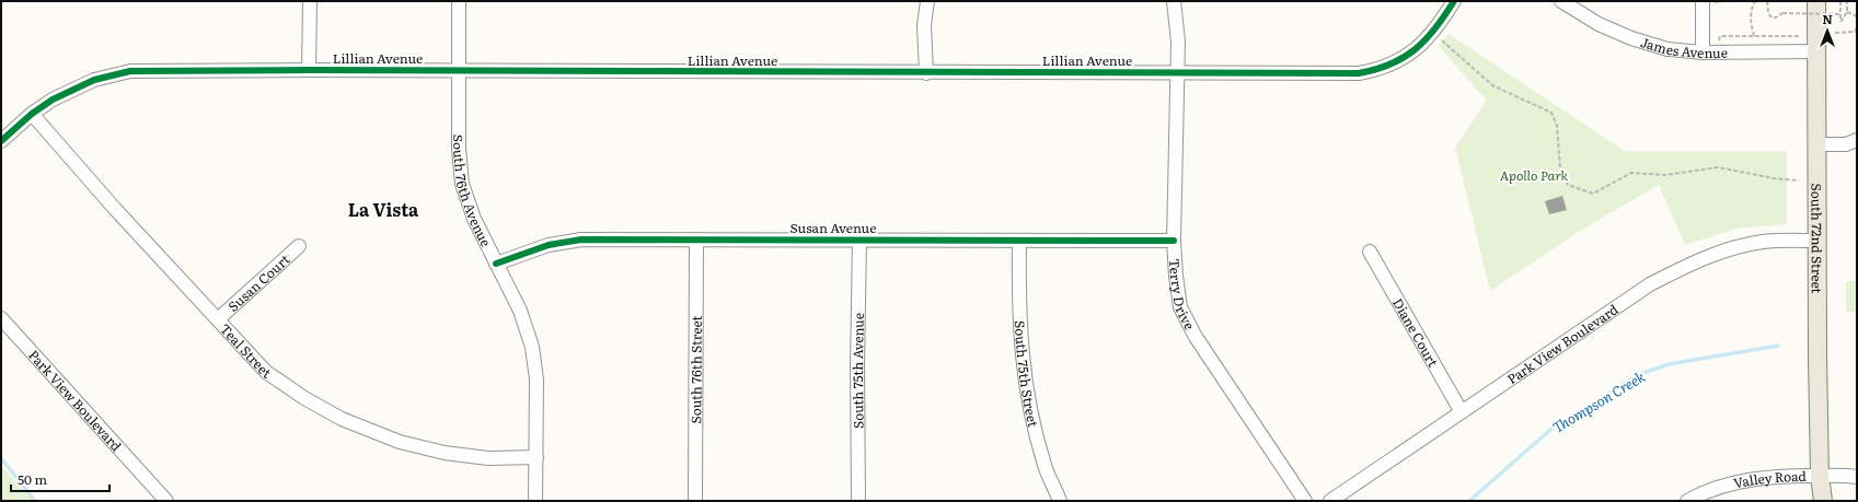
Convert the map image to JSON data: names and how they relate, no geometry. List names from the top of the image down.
{
  "streets": {
    "main road": ["South 72nd Street"],
    "street": [
      "James Avenue",
      "Lillian Avenue",
      "South 76th Avenue",
      "Susan Avenue",
      "Susan Court",
      "Terry Drive",
      "Diane Court",
      "Park View Boulevard",
      "Teal Street",
      "South 76th Street",
      "South 75th Avenue",
      "South 75th Street",
      "Valley Road"
    ]
  },
  "crossings": [
    ["James Avenue", "South 72nd Street"],
    ["Lillian Avenue", "South 76th Avenue"],
    ["Lillian Avenue", "Terry Drive"],
    ["Lillian Avenue", "Teal Street"],
    ["South 76th Avenue", "Susan Avenue"],
    ["South 76th Avenue", "Teal Street"],
    ["Susan Avenue", "Terry Drive"],
    ["Susan Avenue", "South 76th Street"],
    ["Susan Avenue", "South 75th Avenue"],
    ["Susan Avenue", "South 75th Street"],
    ["South 72nd Street", "Park View Boulevard"],
    ["South 72nd Street", "Valley Road"],
    ["Susan Court", "Teal Street"],
    ["Diane Court", "Park View Boulevard"]
  ],
  "districts": ["La Vista"],
  "water": ["Thompson Creek"],
  "parks": ["Apollo Park"],
  "scale_bar": "50 m",
  "north": "top"
}
